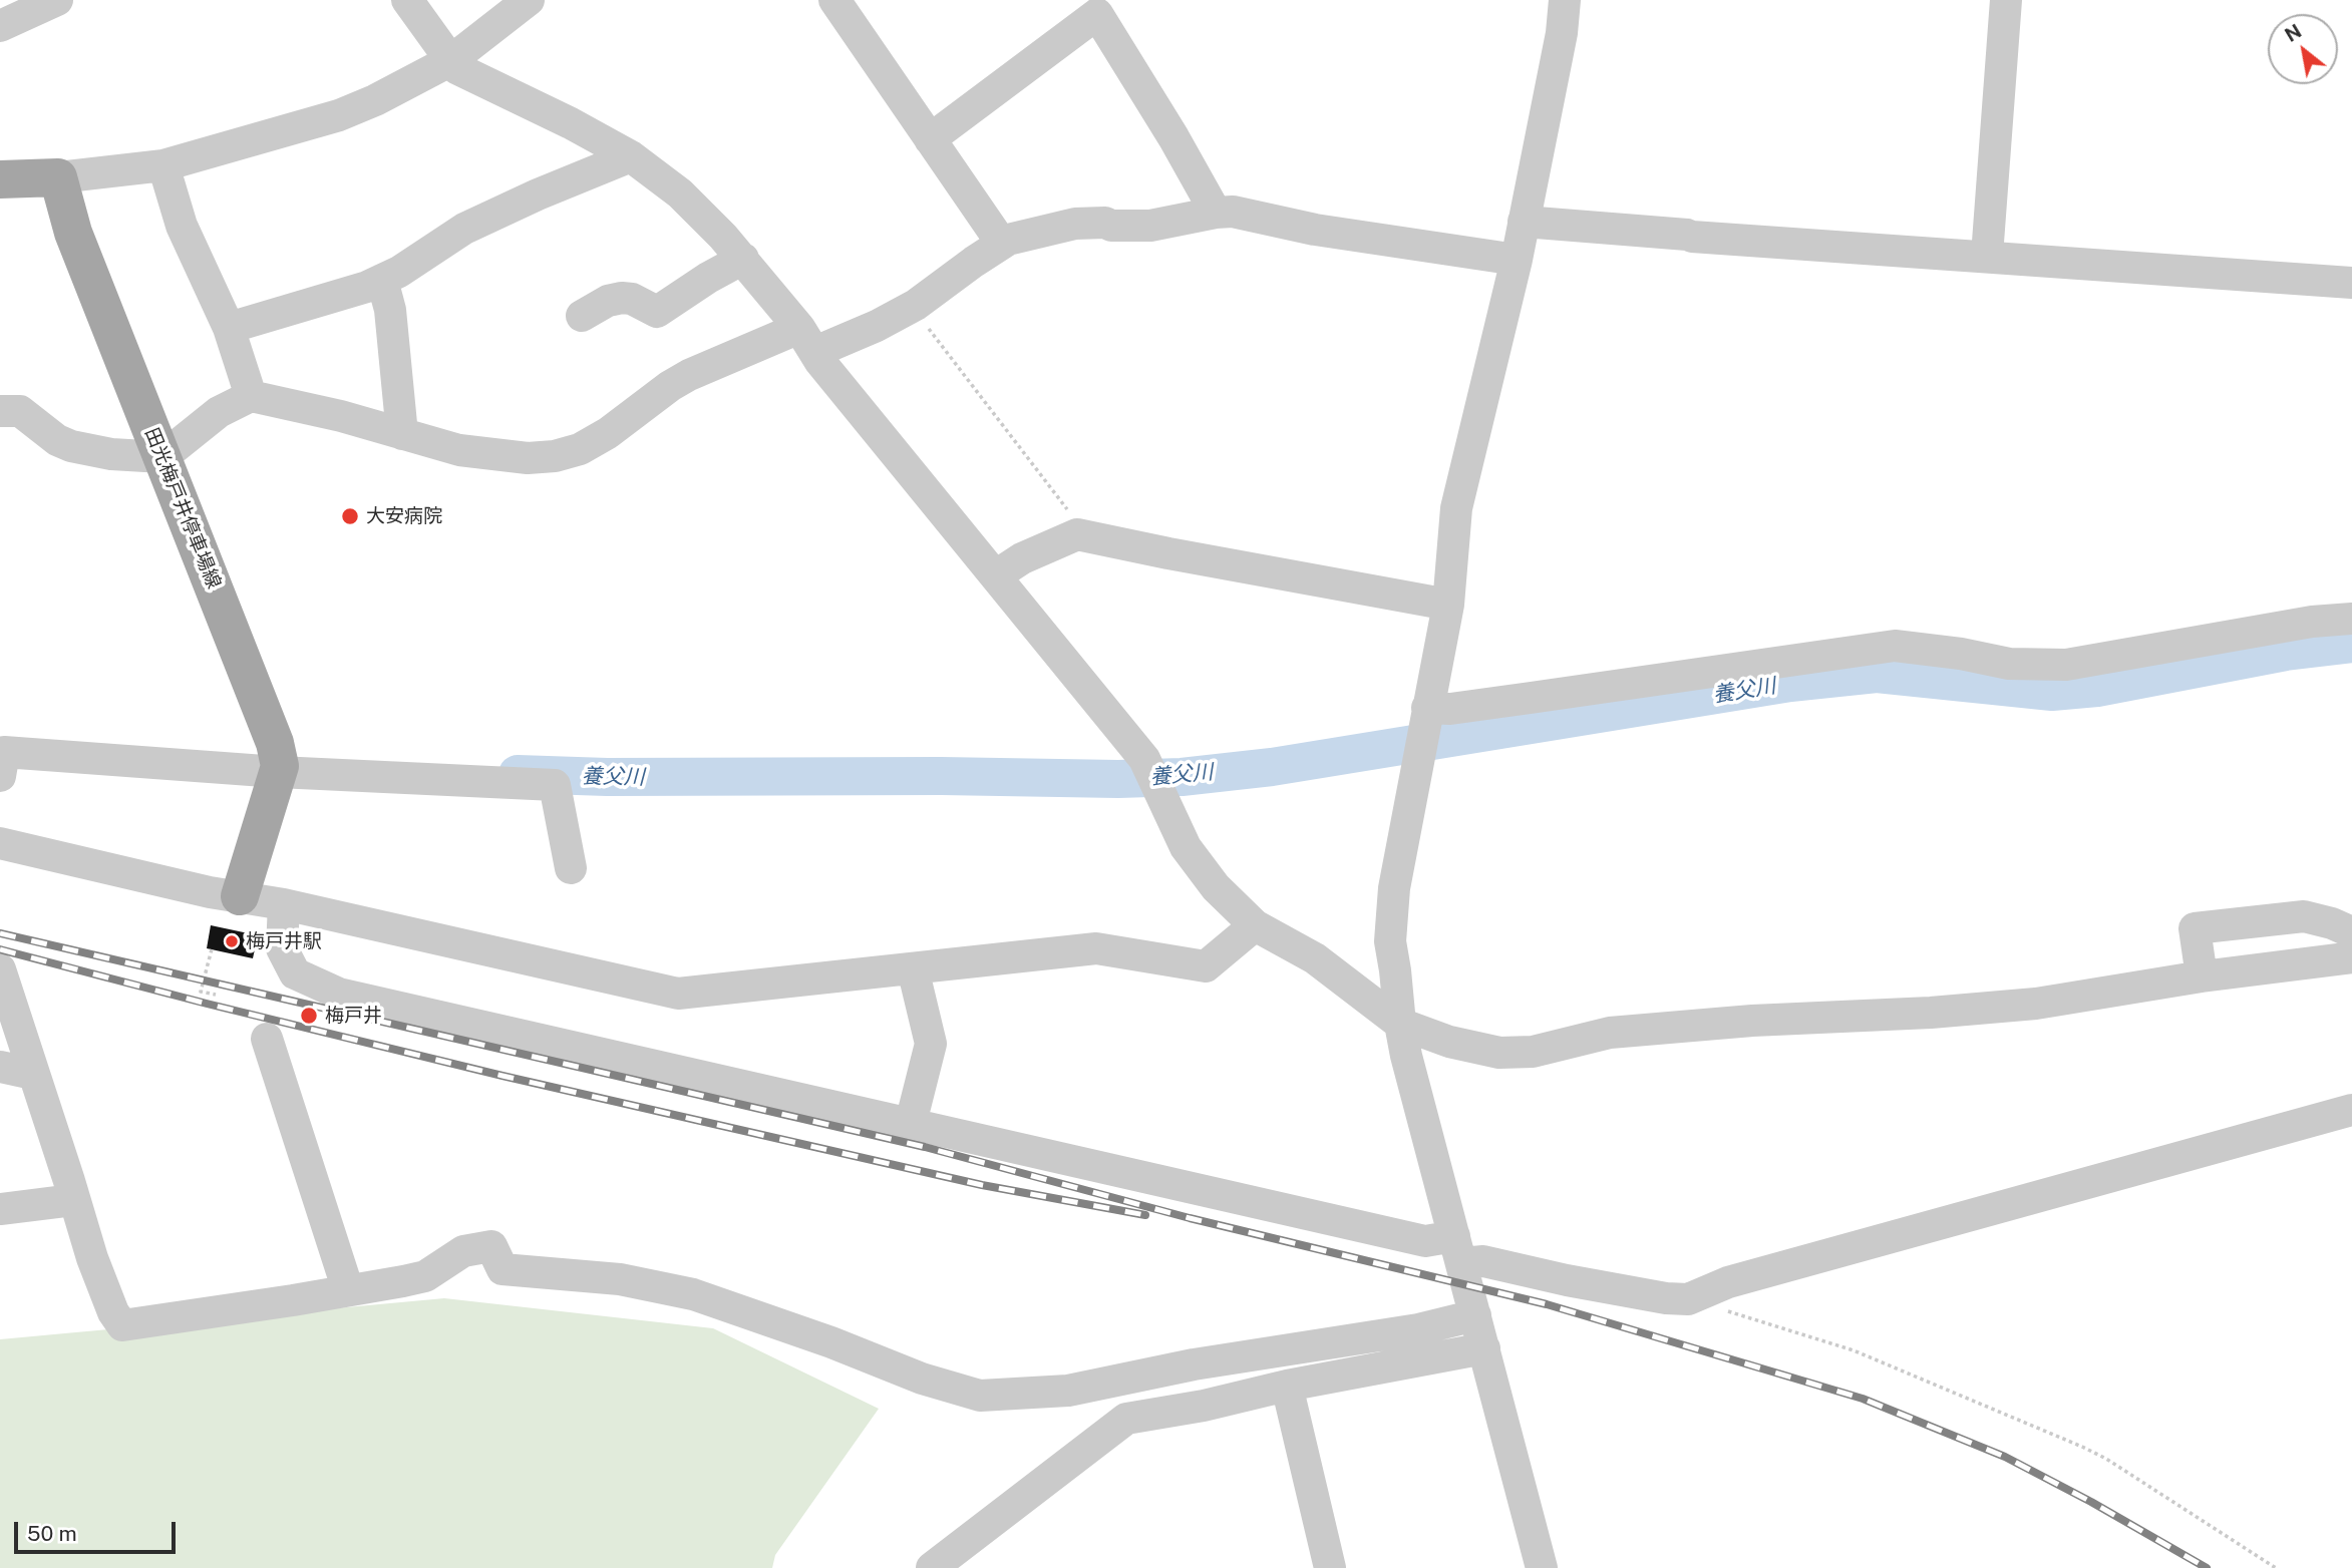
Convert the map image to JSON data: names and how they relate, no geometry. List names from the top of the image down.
{
  "streets": {
    "main road": ["田光梅戸井停車場線"]
  },
  "water": ["養父川"],
  "places": ["大安病院", "梅戸井駅", "梅戸井"],
  "scale_bar": "50 m",
  "north": "top left"
}
